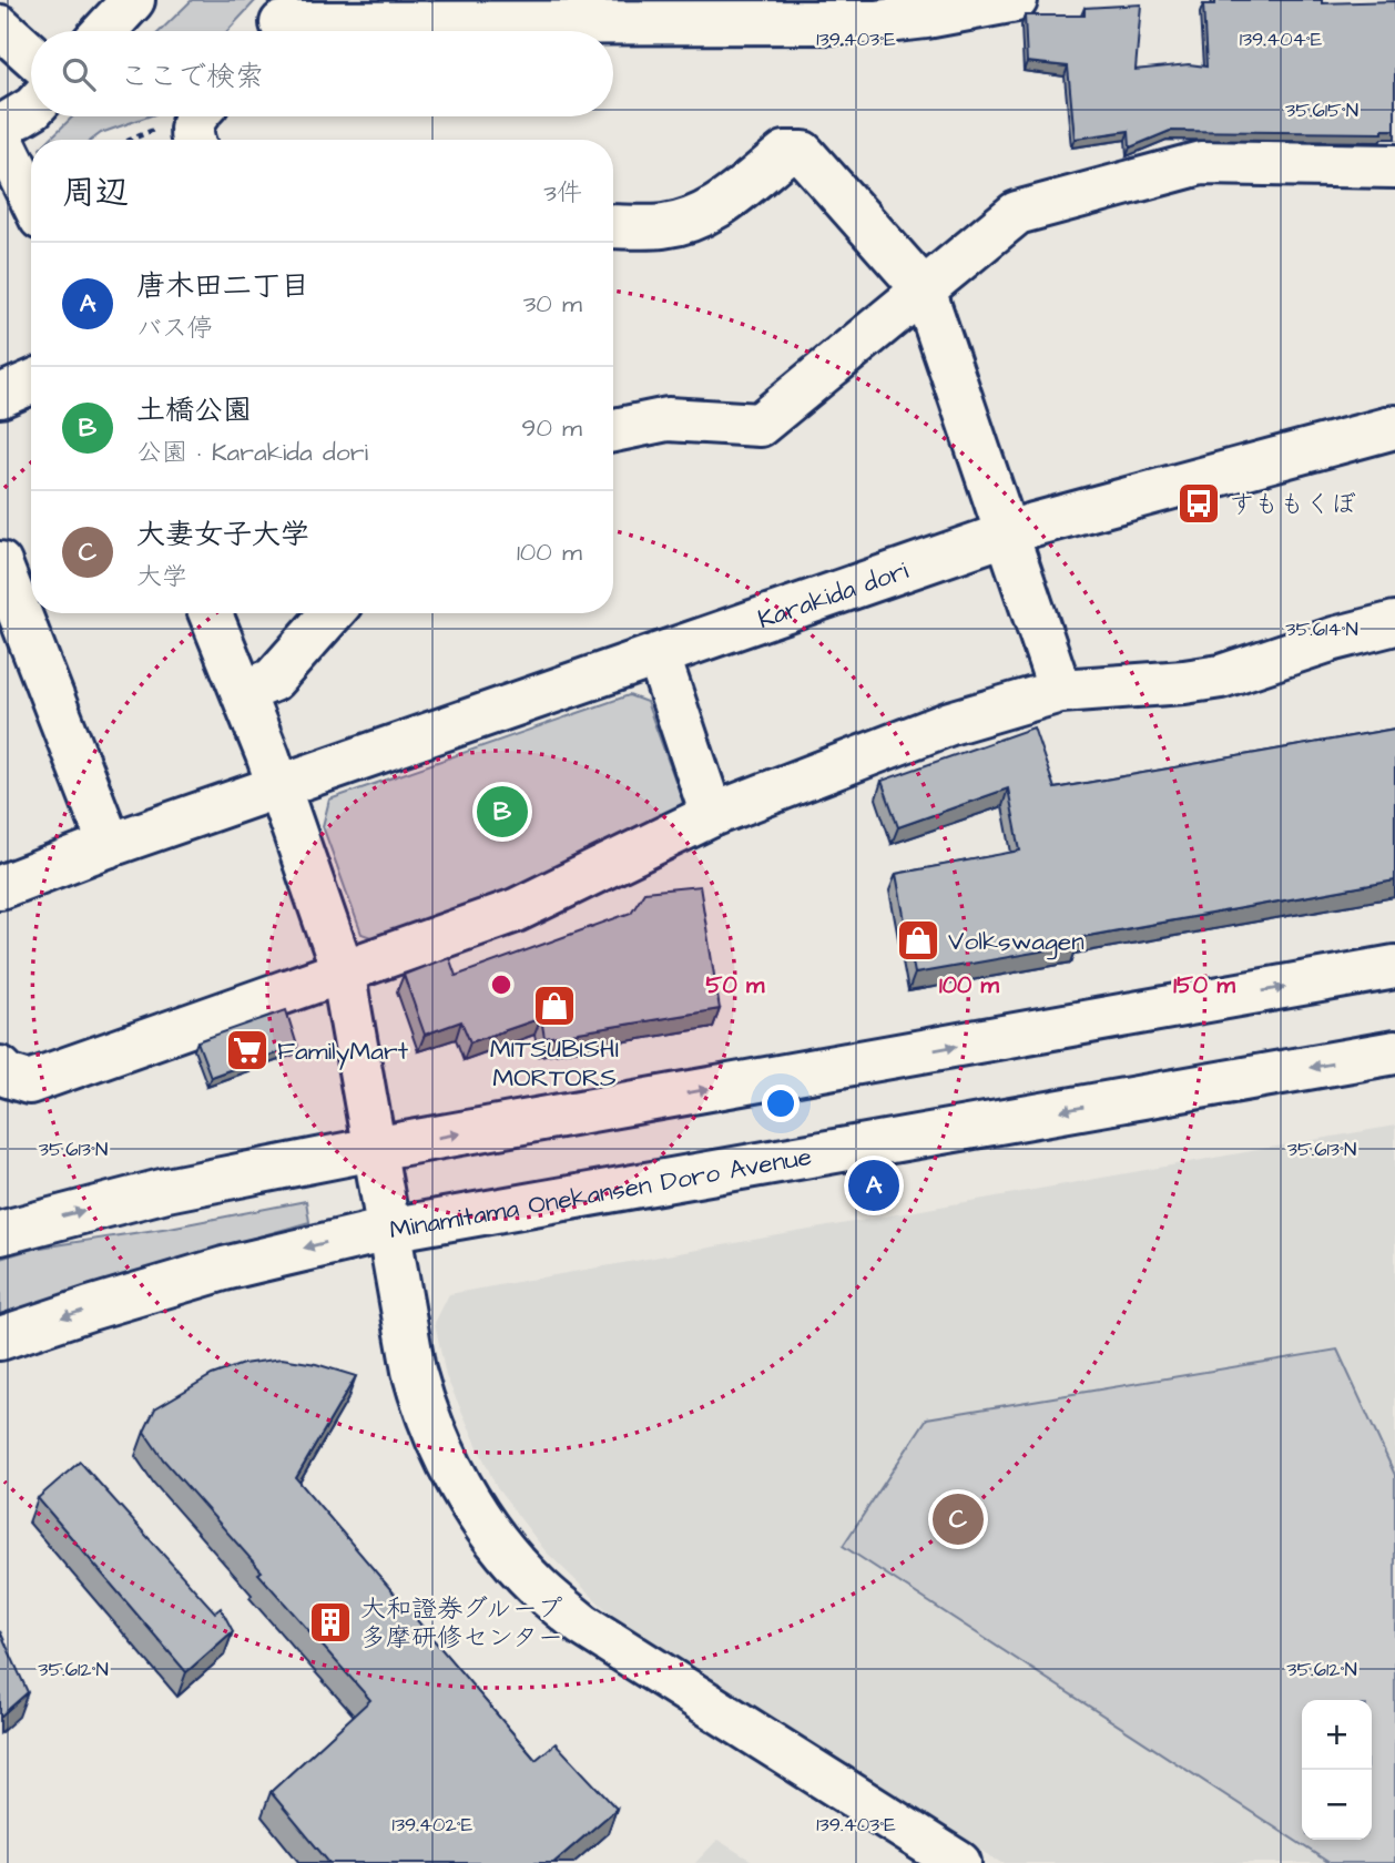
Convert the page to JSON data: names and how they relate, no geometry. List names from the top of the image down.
{
  "streets": {
    "street": ["Karakida dori", "Minamitama Onekansen Doro Avenue"]
  },
  "places": {
    "bus stop": ["すももくぼ"],
    "shop": ["Volkswagen", "MITSUBISHI MORTORS"],
    "supermarket": ["FamilyMart"],
    "building": ["大和證券グループ 多摩研修センター"]
  },
  "page": {
    "search": "ここで検索",
    "heading": ["周辺", "3件"],
    "list": [
      {
        "mark": "A",
        "name": "唐木田二丁目",
        "note": "バス停",
        "value": "30 m"
      },
      {
        "mark": "B",
        "name": "土橋公園",
        "note": "公園 · Karakida dori",
        "value": "90 m"
      },
      {
        "mark": "C",
        "name": "大妻女子大学",
        "note": "大学",
        "value": "100 m"
      }
    ],
    "pins": ["B", "A", "C"],
    "map_buttons": ["+", "−"]
  },
  "coordinates": [
    "139.403°E",
    "139.404°E",
    "35.615°N",
    "35.614°N",
    "35.613°N",
    "35.612°N",
    "139.402°E"
  ],
  "rings": ["50 m", "100 m", "150 m"]
}
